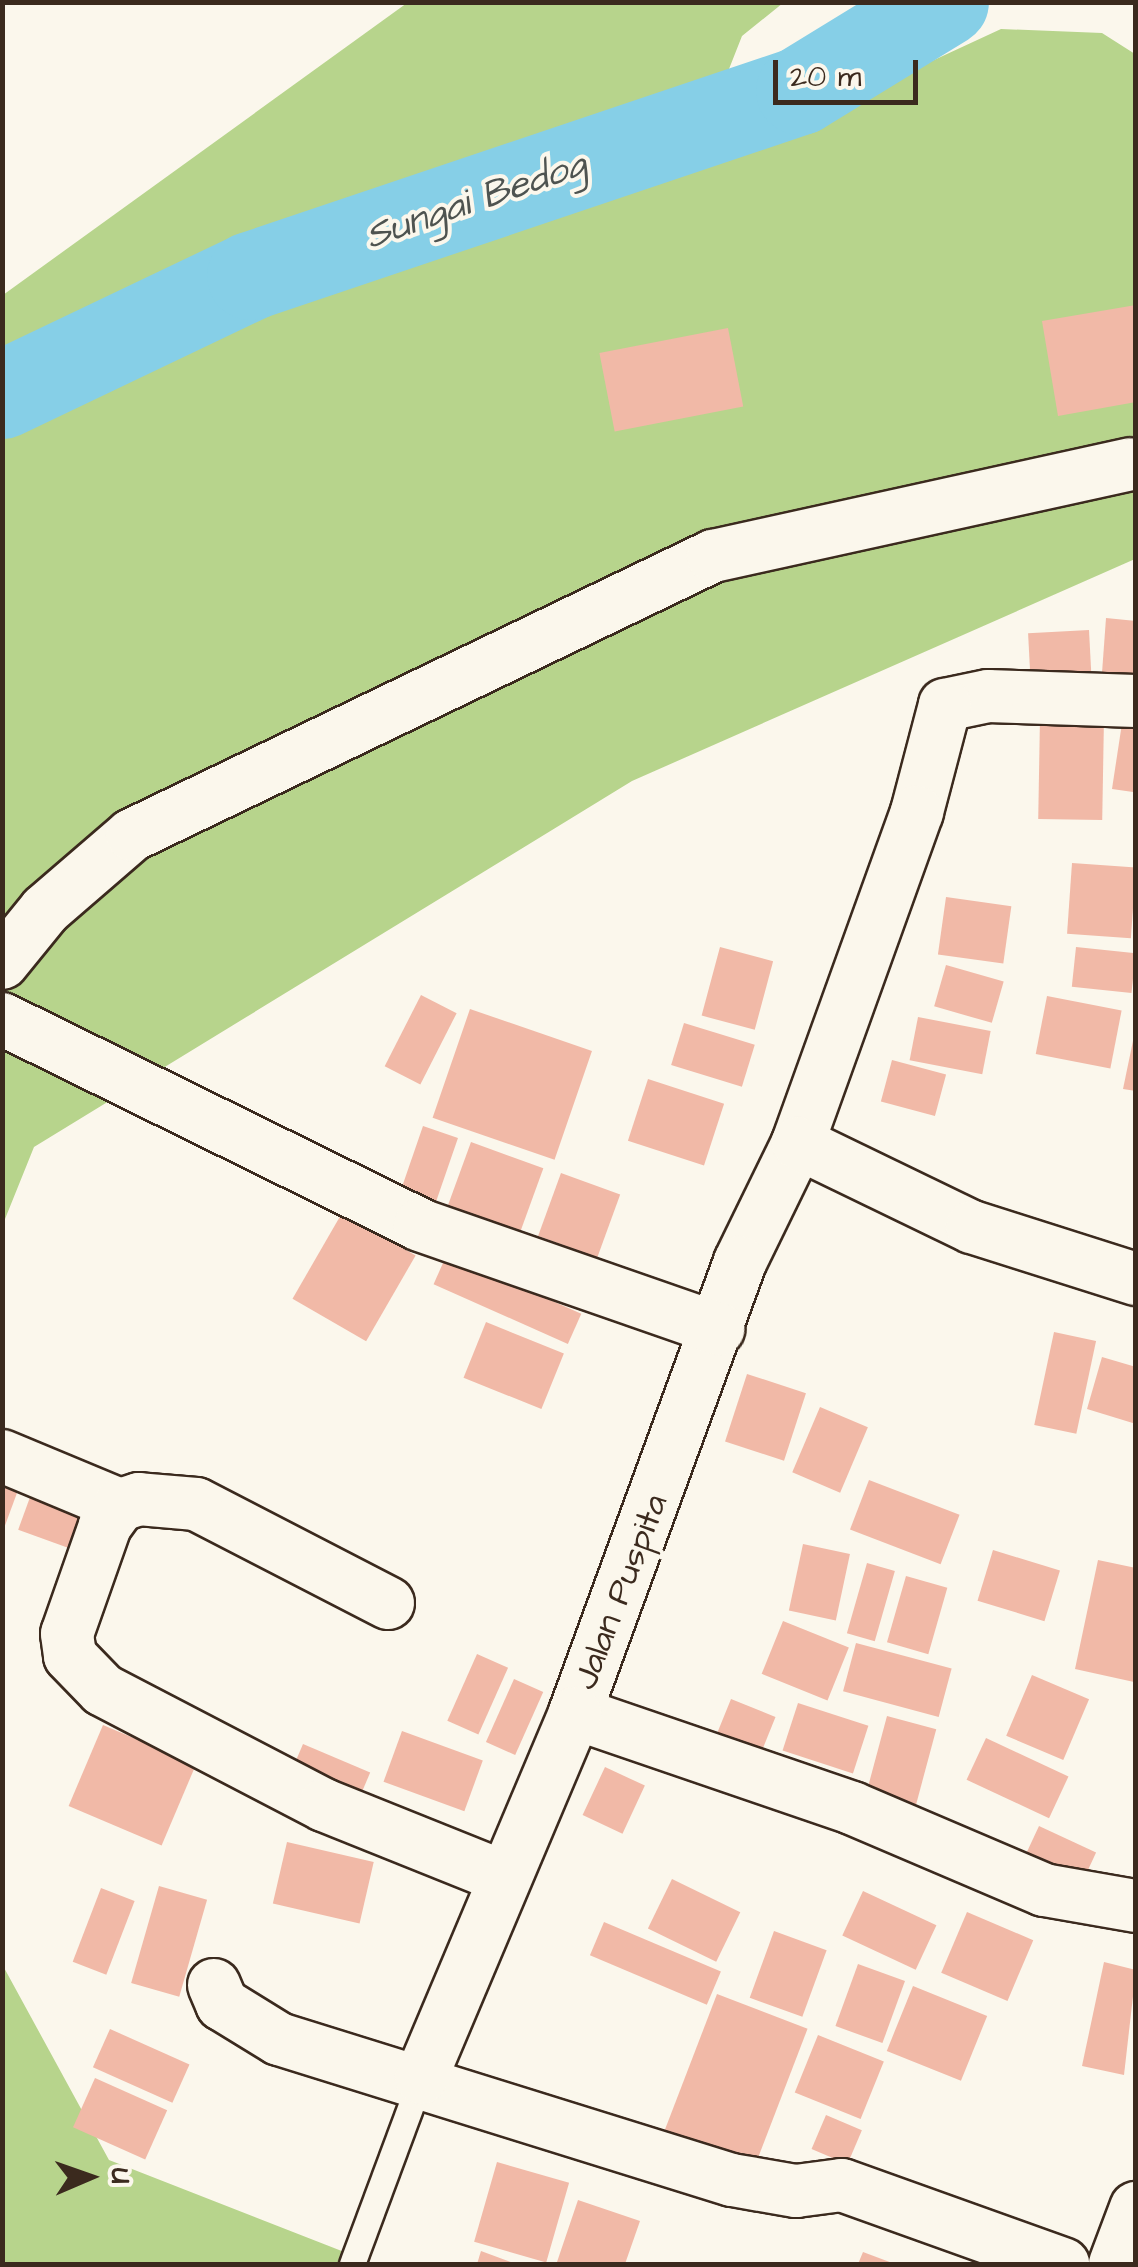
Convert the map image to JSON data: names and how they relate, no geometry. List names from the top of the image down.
{
  "streets": {
    "street": ["Jalan Puspita"]
  },
  "water": ["Sungai Bedog"],
  "scale_bar": "20 m",
  "north": "right"
}
